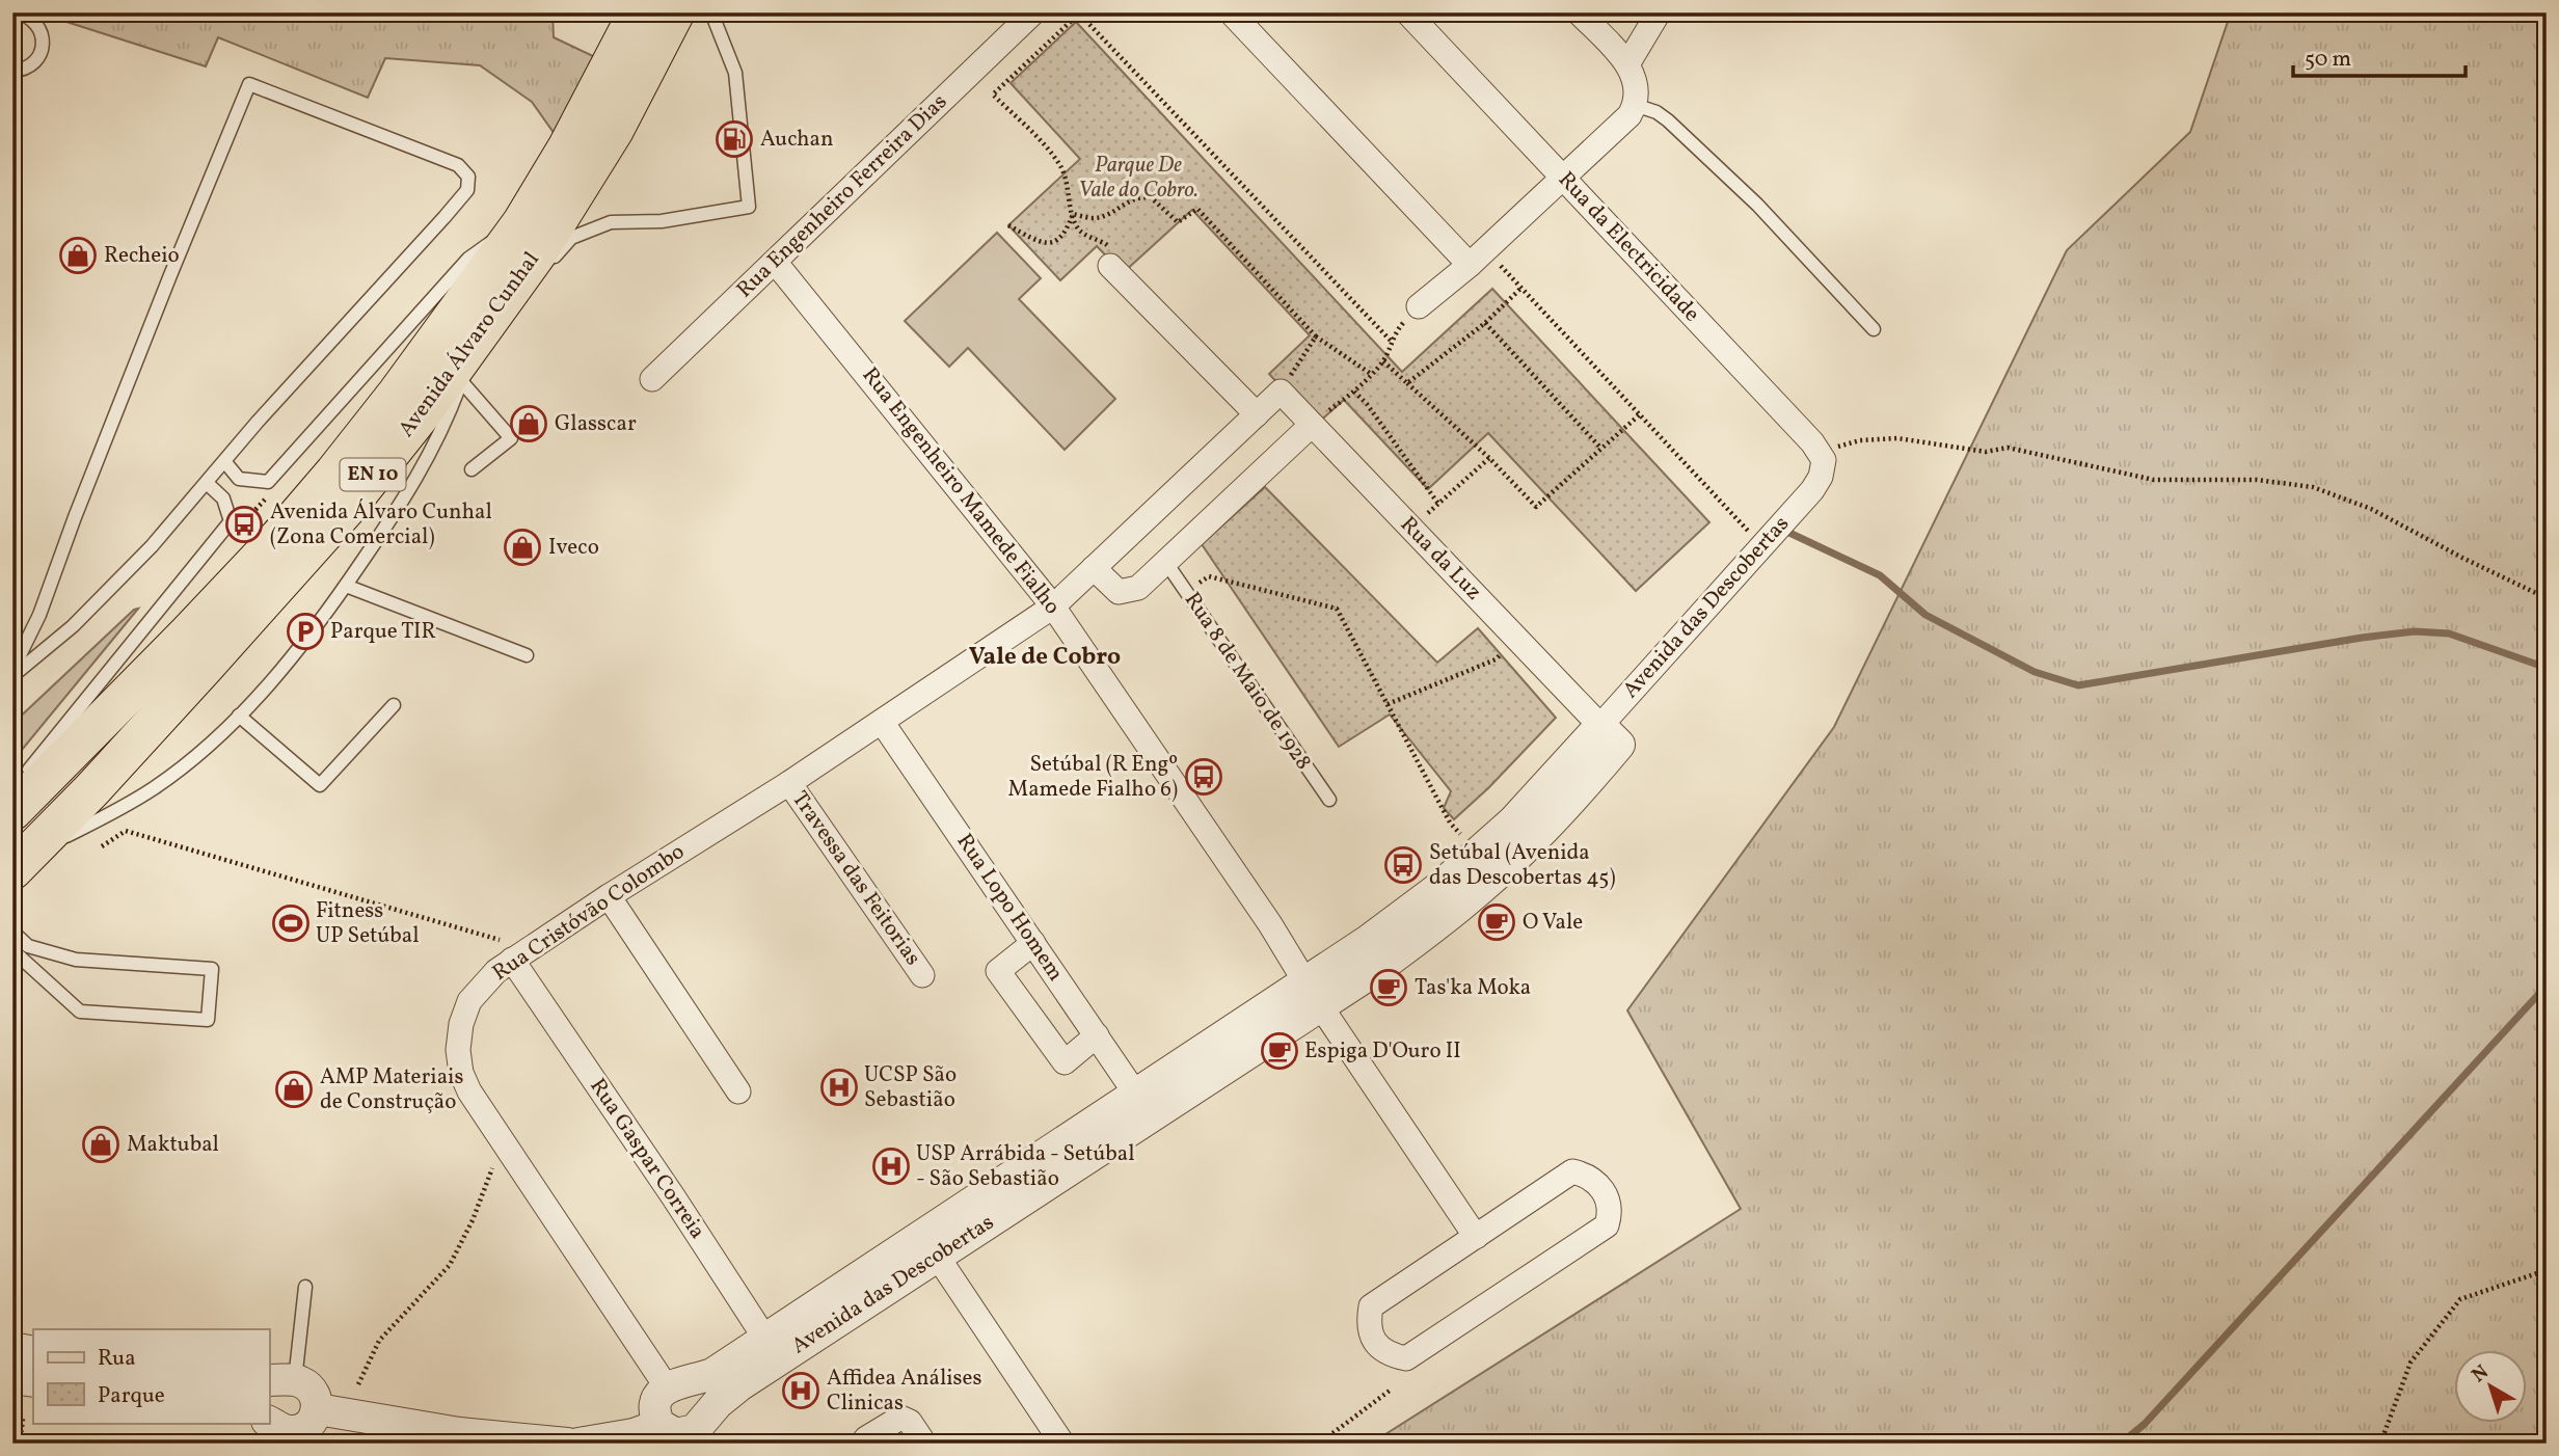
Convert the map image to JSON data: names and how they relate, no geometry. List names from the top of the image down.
{
  "streets": {
    "main road": ["Avenida Álvaro Cunhal", "EN 10"],
    "street": [
      "Rua Engenheiro Ferreira Dias",
      "Rua da Electricidade",
      "Rua Engenheiro Mamede Fialho",
      "Rua da Luz",
      "Avenida das Descobertas",
      "Travessa das Feitorias",
      "Rua Lopo Homem",
      "Rua Cristóvão Colombo",
      "Rua Gaspar Correia"
    ],
    "lane": ["Rua 8 de Maio de 1928"]
  },
  "crossings": [
    ["Rua Engenheiro Ferreira Dias", "Rua Engenheiro Mamede Fialho"],
    ["Rua da Electricidade", "Avenida das Descobertas"],
    ["Rua Engenheiro Mamede Fialho", "Avenida das Descobertas"],
    ["Rua Engenheiro Mamede Fialho", "Rua Cristóvão Colombo"],
    ["Rua da Luz", "Avenida das Descobertas"],
    ["Avenida das Descobertas", "Rua Lopo Homem"],
    ["Avenida das Descobertas", "Rua Cristóvão Colombo"],
    ["Avenida das Descobertas", "Rua Gaspar Correia"],
    ["Travessa das Feitorias", "Rua Cristóvão Colombo"],
    ["Rua Lopo Homem", "Rua Cristóvão Colombo"],
    ["Rua Cristóvão Colombo", "Rua Gaspar Correia"]
  ],
  "districts": ["Vale de Cobro"],
  "parks": ["Parque De Vale do Cobro."],
  "places": {
    "fuel station": ["Auchan"],
    "shop": [
      "Recheio",
      "Glasscar",
      "Iveco",
      "AMP Materiais de Construção",
      "Maktubal"
    ],
    "bus stop": ["Avenida Álvaro Cunhal (Zona Comercial)", "Setúbal (R Engº Mamede Fialho 6)", "Setúbal (Avenida das Descobertas 45)"],
    "parking": ["Parque TIR"],
    "cafe": ["O Vale", "Tas'ka Moka", "Espiga D'Ouro II"],
    "sports": ["Fitness UP Setúbal"],
    "hospital": ["UCSP São Sebastião", "USP Arrábida - Setúbal - São Sebastião", "Affidea Análises Clinicas"]
  },
  "legend": ["Rua", "Parque"],
  "scale_bar": "50 m",
  "north": "top left"
}
